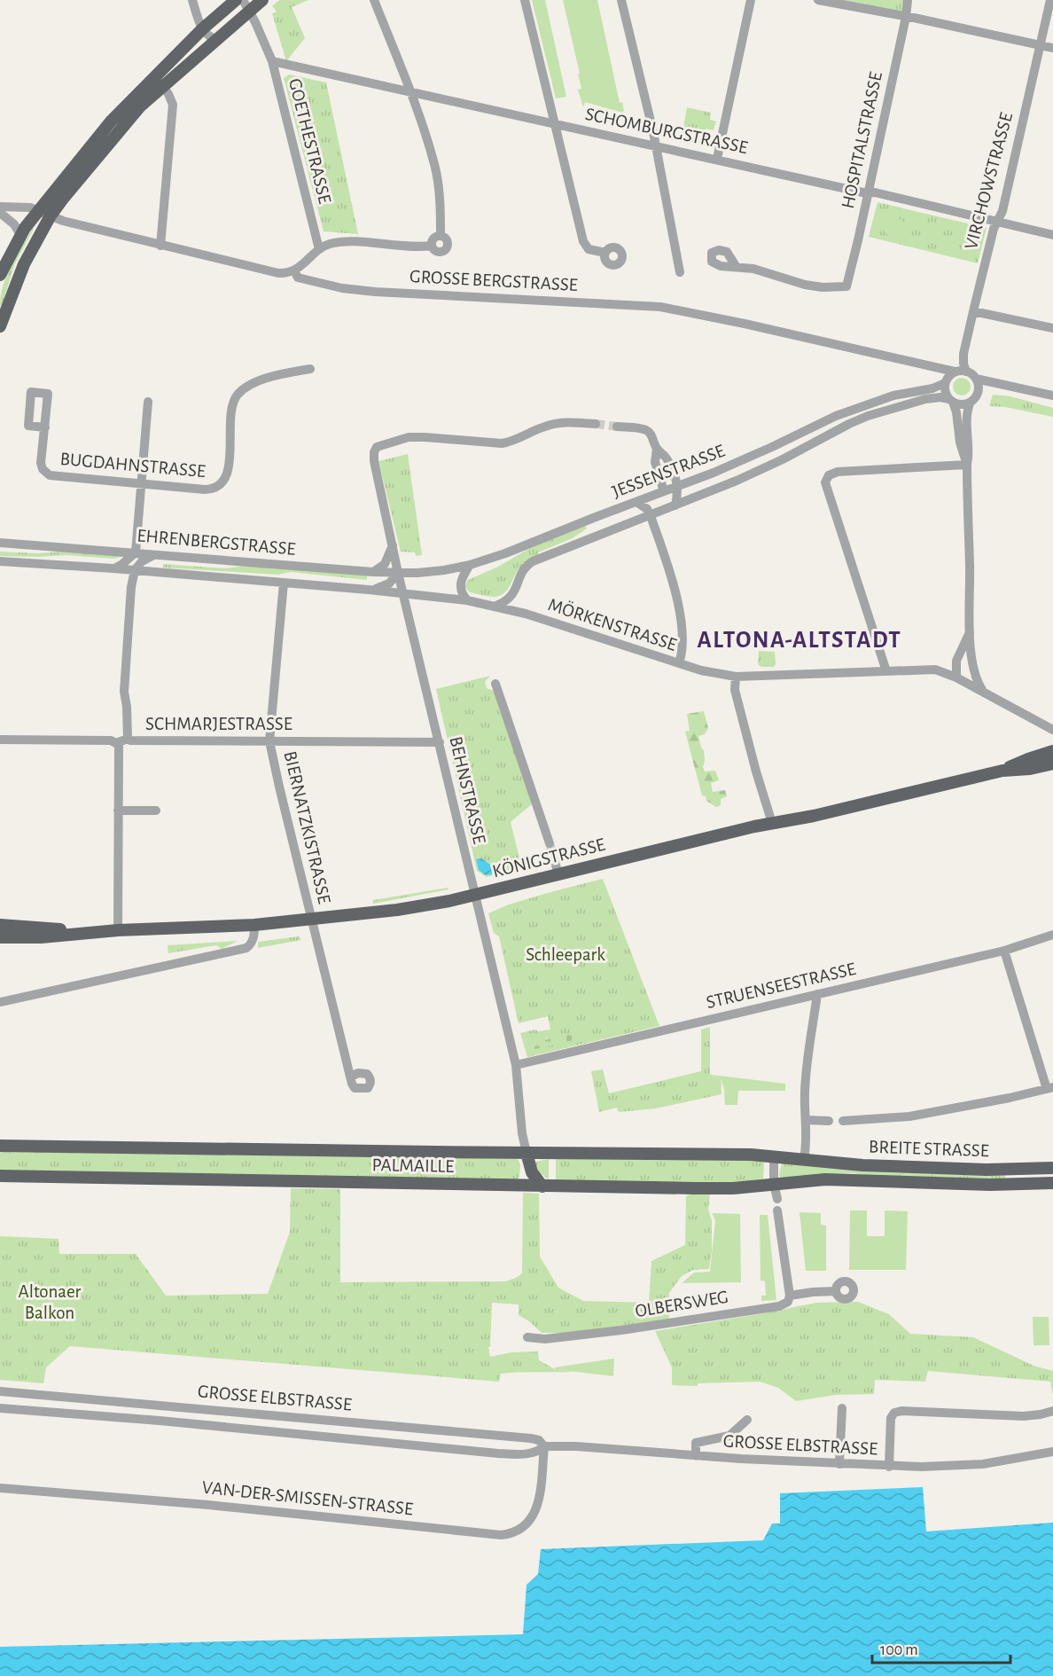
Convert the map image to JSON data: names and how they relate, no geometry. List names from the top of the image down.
{
  "streets": {
    "main road": ["KÖNIGSTRASSE", "BREITE STRASSE", "PALMAILLE"],
    "street": [
      "SCHOMBURGSTRASSE",
      "HOSPITALSTRASSE",
      "GOETHESTRASSE",
      "VIRCHOWSTRASSE",
      "GROSSE BERGSTRASSE",
      "BUGDAHNSTRASSE",
      "JESSENSTRASSE",
      "EHRENBERGSTRASSE",
      "MÖRKENSTRASSE",
      "SCHMARJESTRASSE",
      "BEHNSTRASSE",
      "BIERNATZKISTRASSE",
      "STRUENSEESTRASSE",
      "OLBERSWEG",
      "GROSSE ELBSTRASSE",
      "VAN-DER-SMISSEN-STRASSE"
    ]
  },
  "crossings": [
    ["SCHOMBURGSTRASSE", "HOSPITALSTRASSE"],
    ["SCHOMBURGSTRASSE", "GOETHESTRASSE"],
    ["SCHOMBURGSTRASSE", "VIRCHOWSTRASSE"],
    ["VIRCHOWSTRASSE", "GROSSE BERGSTRASSE"],
    ["VIRCHOWSTRASSE", "JESSENSTRASSE"],
    ["GROSSE BERGSTRASSE", "JESSENSTRASSE"],
    ["JESSENSTRASSE", "EHRENBERGSTRASSE"],
    ["JESSENSTRASSE", "MÖRKENSTRASSE"],
    ["JESSENSTRASSE", "BEHNSTRASSE"],
    ["EHRENBERGSTRASSE", "MÖRKENSTRASSE"],
    ["EHRENBERGSTRASSE", "BEHNSTRASSE"],
    ["EHRENBERGSTRASSE", "BIERNATZKISTRASSE"],
    ["MÖRKENSTRASSE", "BEHNSTRASSE"],
    ["SCHMARJESTRASSE", "BEHNSTRASSE"],
    ["SCHMARJESTRASSE", "BIERNATZKISTRASSE"],
    ["BEHNSTRASSE", "KÖNIGSTRASSE"],
    ["BEHNSTRASSE", "STRUENSEESTRASSE"],
    ["BEHNSTRASSE", "PALMAILLE"],
    ["BIERNATZKISTRASSE", "KÖNIGSTRASSE"],
    ["BREITE STRASSE", "PALMAILLE"],
    ["GROSSE ELBSTRASSE", "VAN-DER-SMISSEN-STRASSE"]
  ],
  "districts": ["ALTONA-ALTSTADT"],
  "parks": ["Schleepark", "Altonaer Balkon"],
  "scale_bar": "100 m"
}
